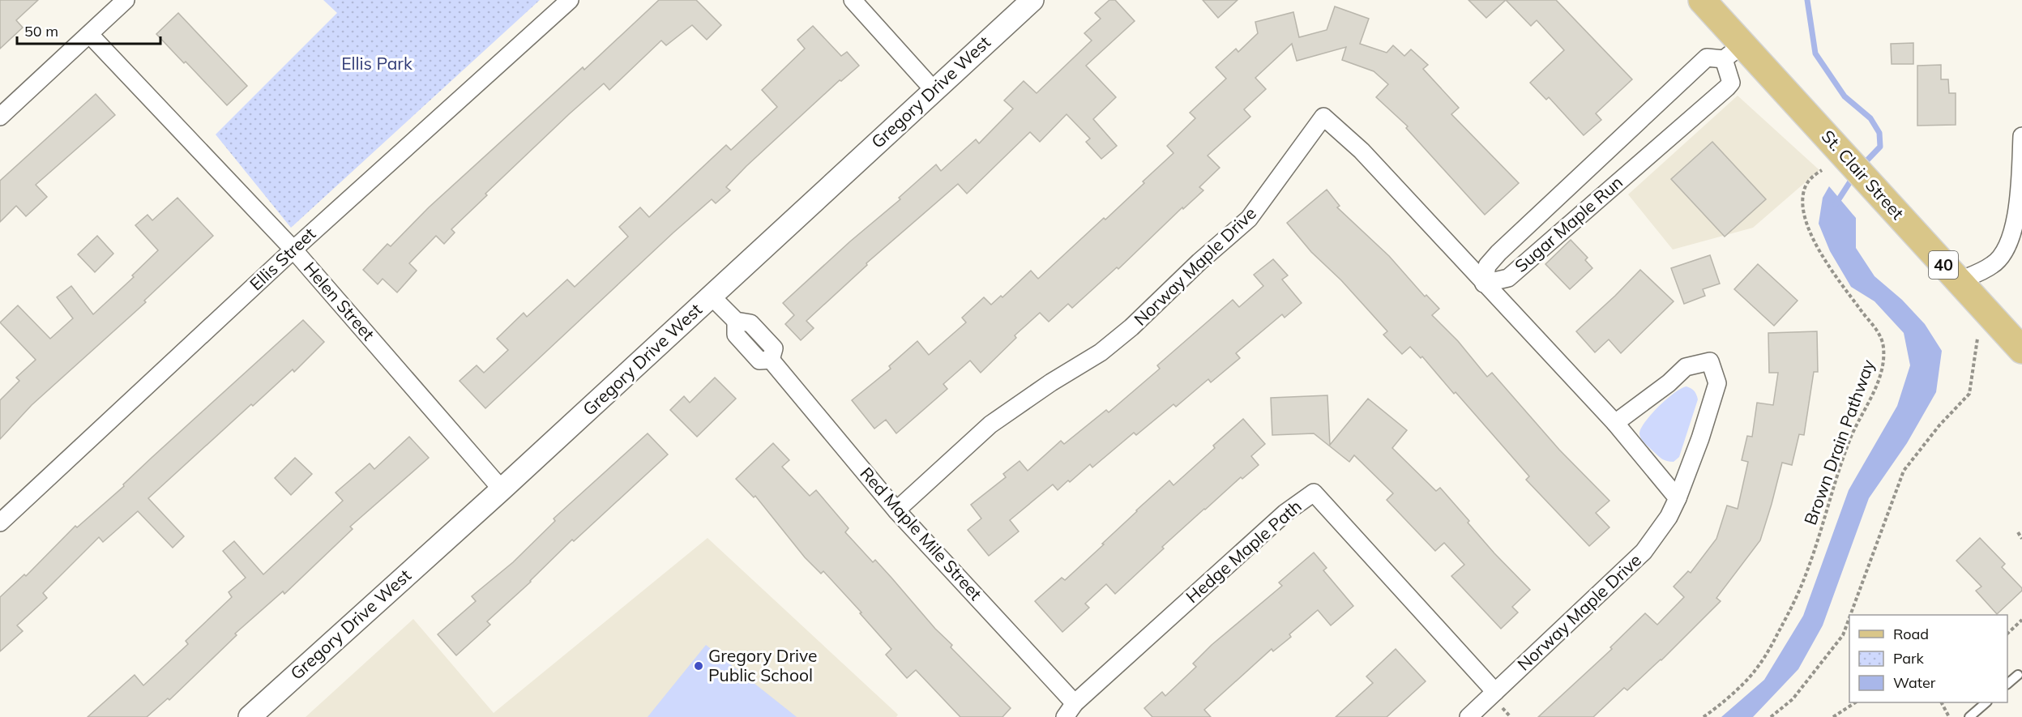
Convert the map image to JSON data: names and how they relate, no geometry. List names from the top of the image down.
{
  "streets": {
    "main road": ["St. Clair Street", "40"],
    "street": [
      "Gregory Drive West",
      "Sugar Maple Run",
      "Ellis Street",
      "Norway Maple Drive",
      "Helen Street",
      "Red Maple Mile Street",
      "Hedge Maple Path"
    ],
    "path": ["Brown Drain Pathway"]
  },
  "crossings": [
    ["Gregory Drive West", "Helen Street"],
    ["Gregory Drive West", "Red Maple Mile Street"],
    ["St. Clair Street", "Sugar Maple Run"],
    ["Sugar Maple Run", "Norway Maple Drive"],
    ["Ellis Street", "Helen Street"],
    ["Norway Maple Drive", "Red Maple Mile Street"],
    ["Norway Maple Drive", "Hedge Maple Path"],
    ["Red Maple Mile Street", "Hedge Maple Path"]
  ],
  "parks": ["Ellis Park"],
  "places": ["Gregory Drive Public School"],
  "legend": ["Road", "Park", "Water"],
  "scale_bar": "50 m"
}
